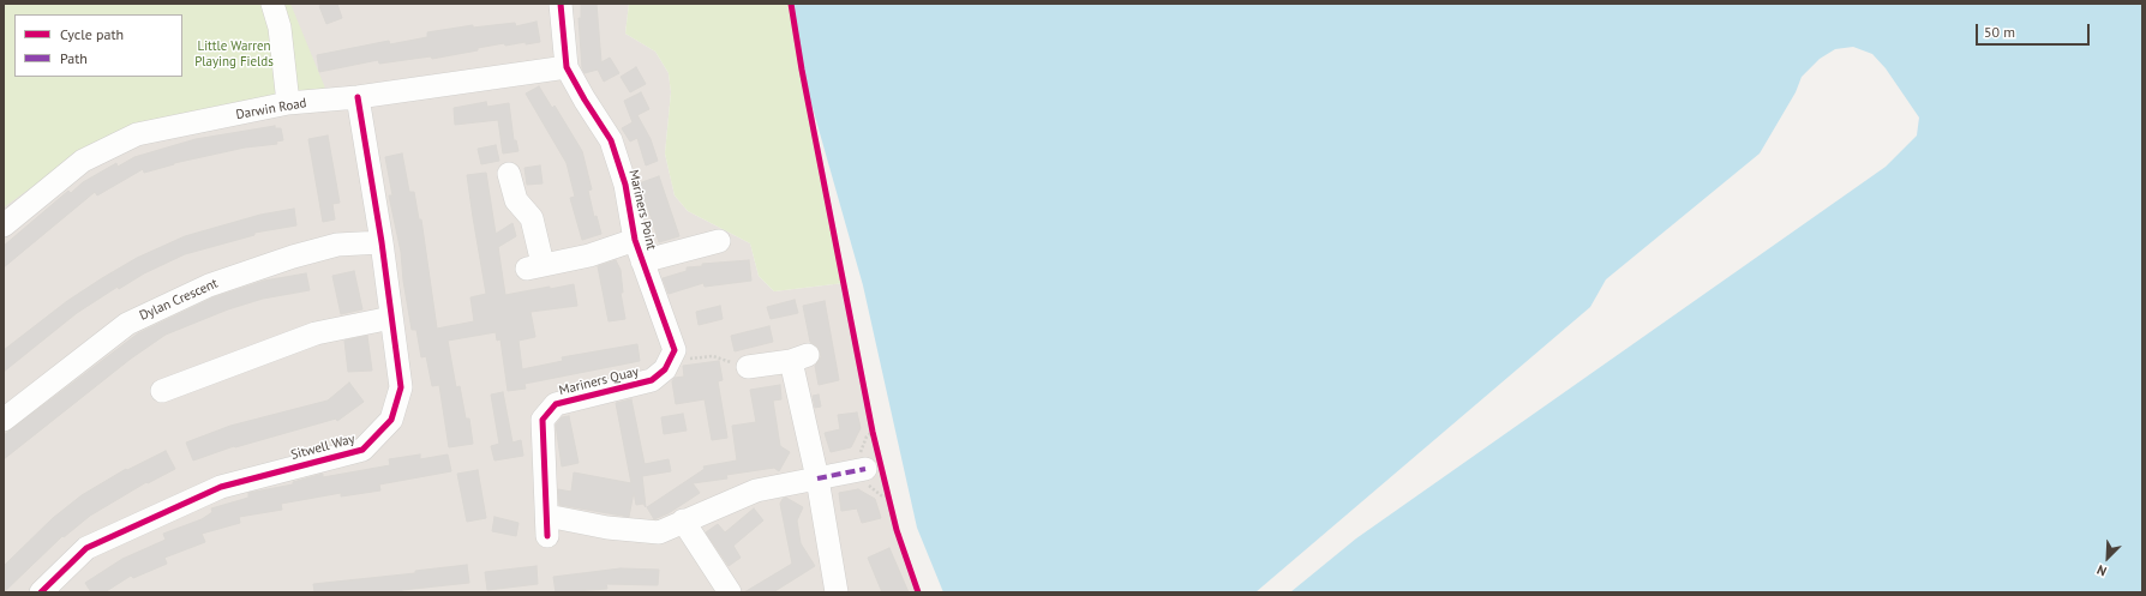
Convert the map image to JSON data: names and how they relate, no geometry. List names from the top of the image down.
{
  "streets": {
    "street": [
      "Darwin Road",
      "Mariners Point",
      "Dylan Crescent",
      "Mariners Quay",
      "Sitwell Way"
    ]
  },
  "crossings": [
    ["Darwin Road", "Mariners Point"],
    ["Darwin Road", "Sitwell Way"],
    ["Mariners Point", "Mariners Quay"],
    ["Dylan Crescent", "Sitwell Way"]
  ],
  "parks": ["Little Warren Playing Fields"],
  "legend": ["Cycle path", "Path"],
  "scale_bar": "50 m",
  "north": "bottom left"
}
